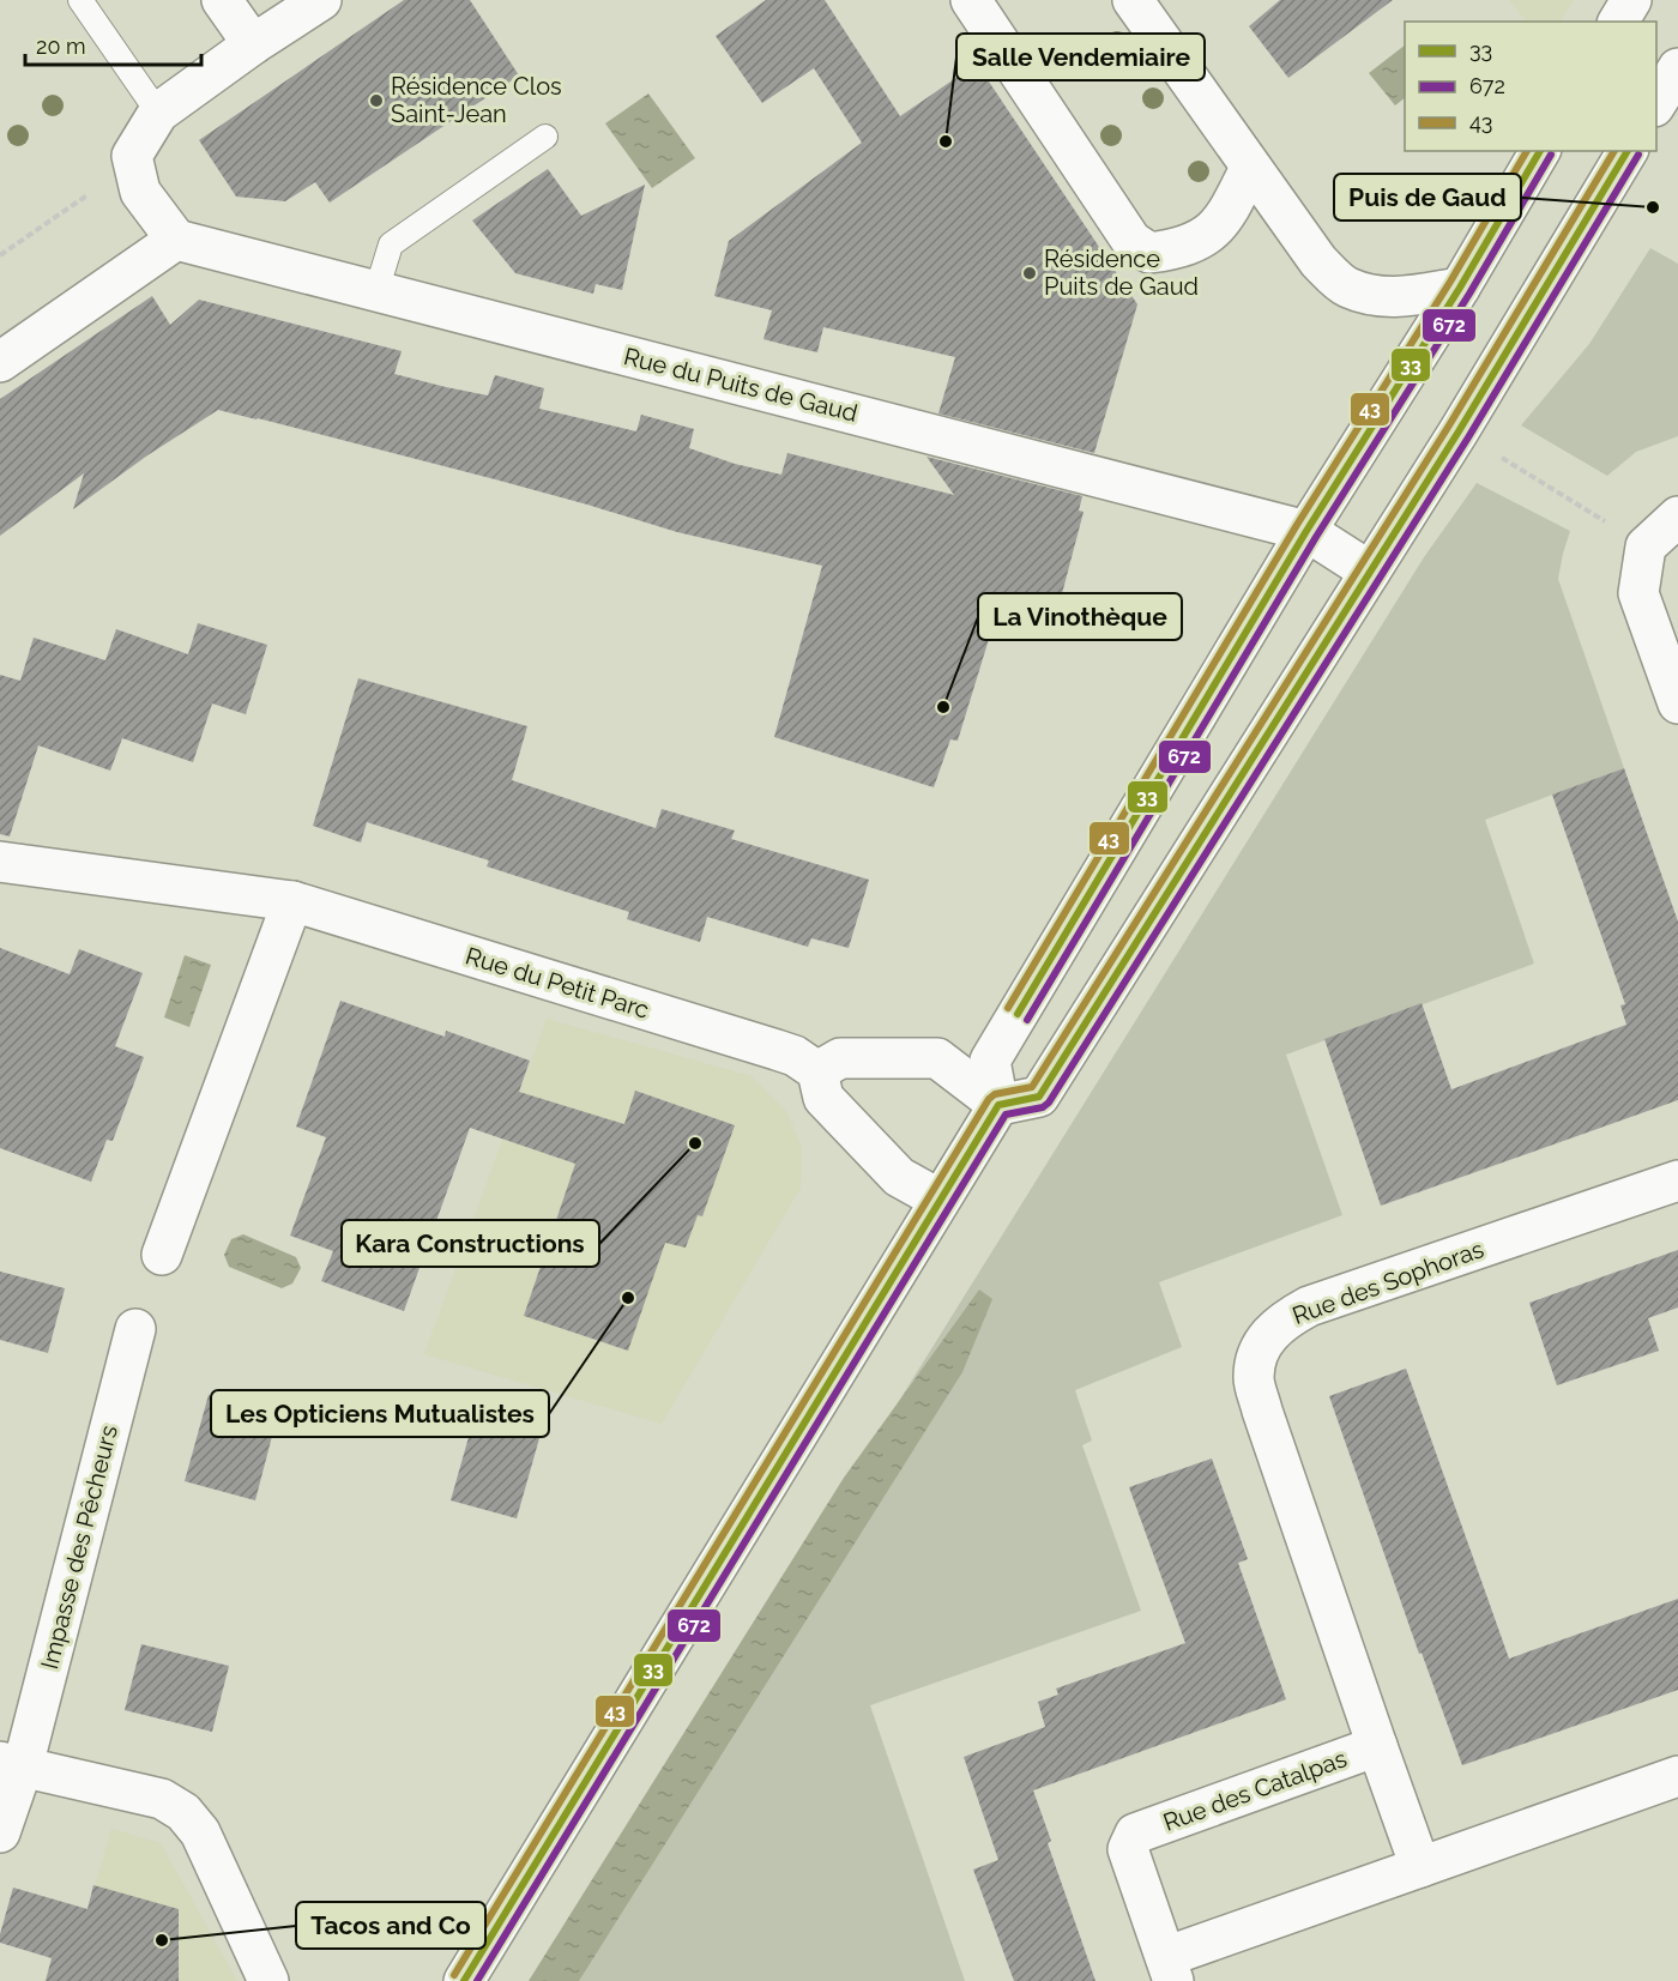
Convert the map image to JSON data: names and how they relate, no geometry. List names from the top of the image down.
{
  "streets": {
    "street": [
      "Rue du Puits de Gaud",
      "Rue du Petit Parc",
      "Rue des Sophoras",
      "Impasse des Pêcheurs",
      "Rue des Catalpas"
    ]
  },
  "crossings": [
    ["Rue des Sophoras", "Rue des Catalpas"]
  ],
  "places": [
    "Résidence Clos Saint-Jean",
    "Salle Vendemiaire",
    "Puis de Gaud",
    "Résidence Puits de Gaud",
    "La Vinothèque",
    "Kara Constructions",
    "Les Opticiens Mutualistes",
    "Tacos and Co"
  ],
  "lines": ["transit line 33", "transit line 43", "transit line 672"],
  "legend": ["33", "672", "43"],
  "scale_bar": "20 m"
}
